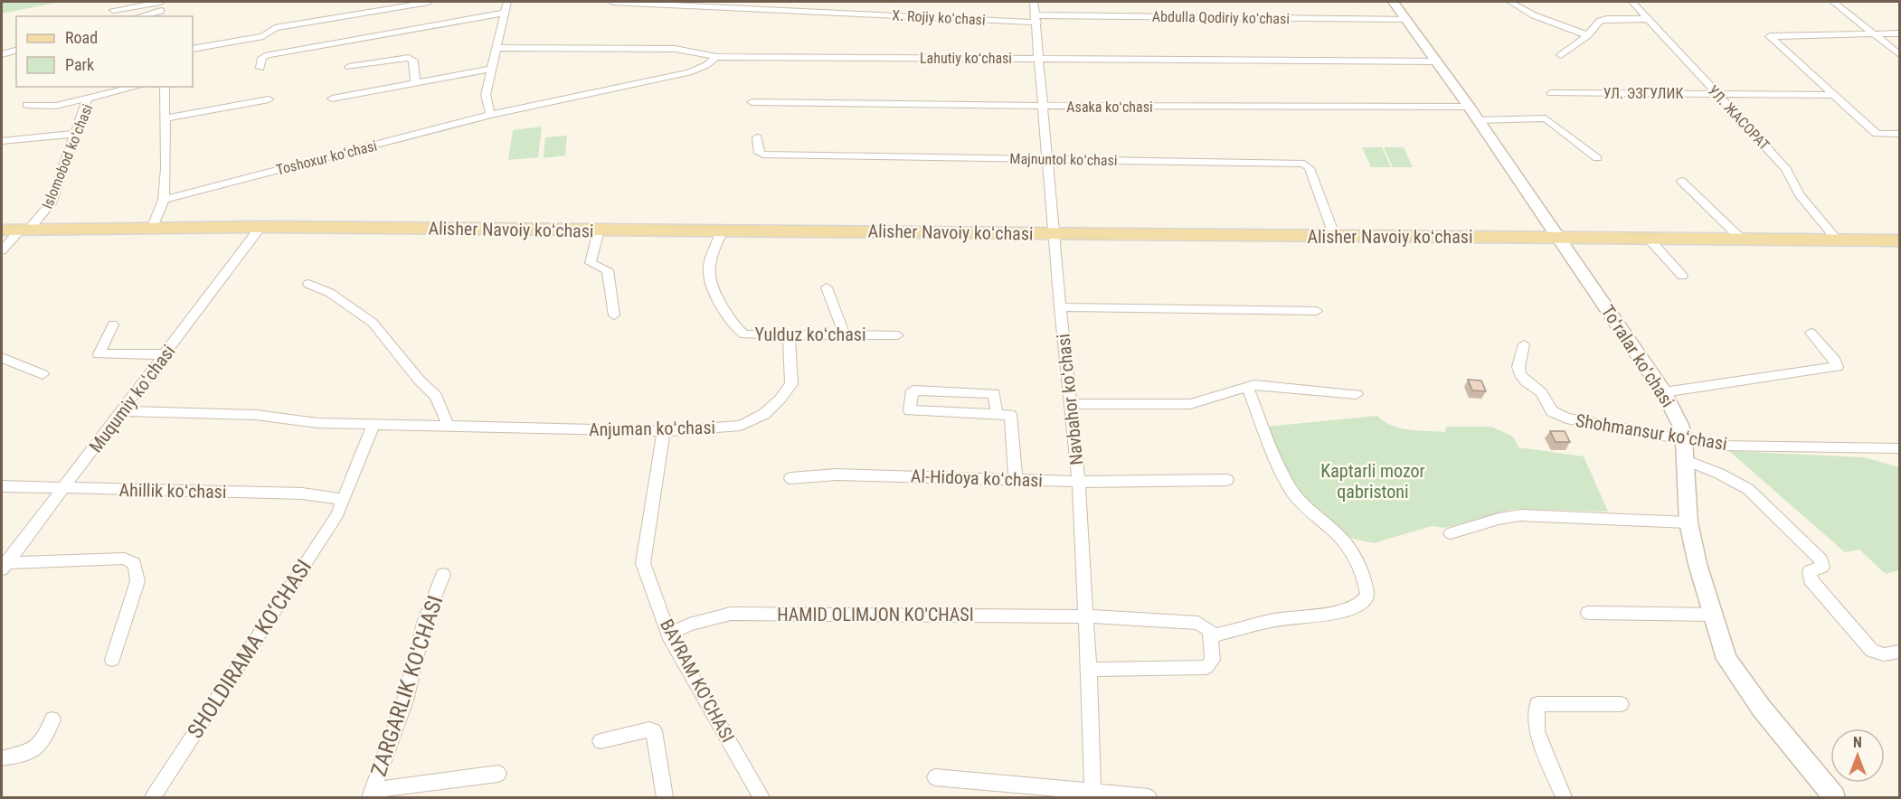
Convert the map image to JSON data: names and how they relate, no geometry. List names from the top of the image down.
{
  "streets": {
    "main road": ["Alisher Navoiy koʻchasi"],
    "street": [
      "X. Rojiy koʻchasi",
      "Abdulla Qodiriy koʻchasi",
      "Lahutiy koʻchasi",
      "УЛ. ЭЗГУЛИК",
      "Asaka koʻchasi",
      "УЛ. ЖАСОРАТ",
      "Islomobod koʻchasi",
      "Toshoxur koʻchasi",
      "Majnuntol koʻchasi",
      "Yulduz koʻchasi",
      "Toʻralar koʻchasi",
      "Muqumiy koʻchasi",
      "Navbahor koʻchasi",
      "Anjuman koʻchasi",
      "Shohmansur koʻchasi",
      "Al-Hidoya koʻchasi",
      "Ahillik koʻchasi",
      "HAMID OLIMJON KO'CHASI",
      "SHOLDIRAMA KO‘CHASI",
      "BAYRAM KO'CHASI",
      "ZARGARLIK KO'CHASI"
    ]
  },
  "crossings": [
    ["X. Rojiy koʻchasi", "Abdulla Qodiriy koʻchasi"],
    ["X. Rojiy koʻchasi", "Navbahor koʻchasi"],
    ["Abdulla Qodiriy koʻchasi", "Toʻralar koʻchasi"],
    ["Abdulla Qodiriy koʻchasi", "Navbahor koʻchasi"],
    ["Lahutiy koʻchasi", "Toshoxur koʻchasi"],
    ["Lahutiy koʻchasi", "Toʻralar koʻchasi"],
    ["Lahutiy koʻchasi", "Navbahor koʻchasi"],
    ["УЛ. ЭЗГУЛИК", "УЛ. ЖАСОРАТ"],
    ["Asaka koʻchasi", "Toʻralar koʻchasi"],
    ["Asaka koʻchasi", "Navbahor koʻchasi"],
    ["УЛ. ЖАСОРАТ", "Alisher Navoiy koʻchasi"],
    ["Islomobod koʻchasi", "Alisher Navoiy koʻchasi"],
    ["Majnuntol koʻchasi", "Alisher Navoiy koʻchasi"],
    ["Majnuntol koʻchasi", "Navbahor koʻchasi"],
    ["Alisher Navoiy koʻchasi", "Yulduz koʻchasi"],
    ["Alisher Navoiy koʻchasi", "Toʻralar koʻchasi"],
    ["Alisher Navoiy koʻchasi", "Muqumiy koʻchasi"],
    ["Alisher Navoiy koʻchasi", "Navbahor koʻchasi"],
    ["Yulduz koʻchasi", "Anjuman koʻchasi"],
    ["Toʻralar koʻchasi", "Shohmansur koʻchasi"],
    ["Muqumiy koʻchasi", "Anjuman koʻchasi"],
    ["Muqumiy koʻchasi", "Ahillik koʻchasi"],
    ["Navbahor koʻchasi", "Al-Hidoya koʻchasi"],
    ["Navbahor koʻchasi", "HAMID OLIMJON KO'CHASI"],
    ["Anjuman koʻchasi", "SHOLDIRAMA KO‘CHASI"],
    ["Anjuman koʻchasi", "BAYRAM KO'CHASI"],
    ["Ahillik koʻchasi", "SHOLDIRAMA KO‘CHASI"],
    ["HAMID OLIMJON KO'CHASI", "BAYRAM KO'CHASI"]
  ],
  "parks": ["Kaptarli mozor qabristoni"],
  "legend": ["Road", "Park"],
  "north": "top"
}
